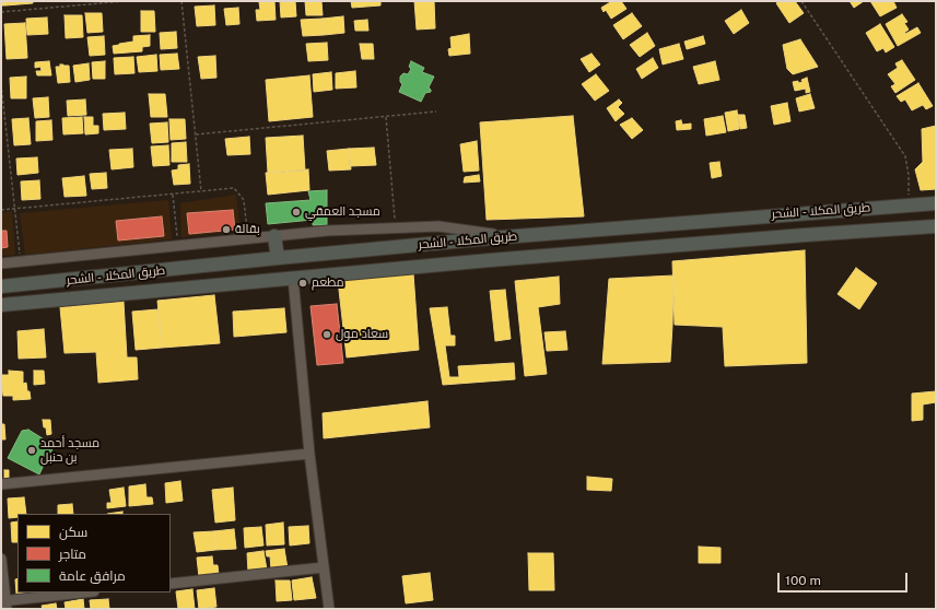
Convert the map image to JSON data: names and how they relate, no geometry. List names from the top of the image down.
{
  "streets": {
    "highway": ["طريق المكلا - الشحر"]
  },
  "places": [
    "مسجد العمقي",
    "بقالة",
    "مطعم",
    "سعاد مول",
    "مسجد أحمد بن حنبل"
  ],
  "legend": ["سكن", "متاجر", "مرافق عامة"],
  "scale_bar": "100 m"
}
